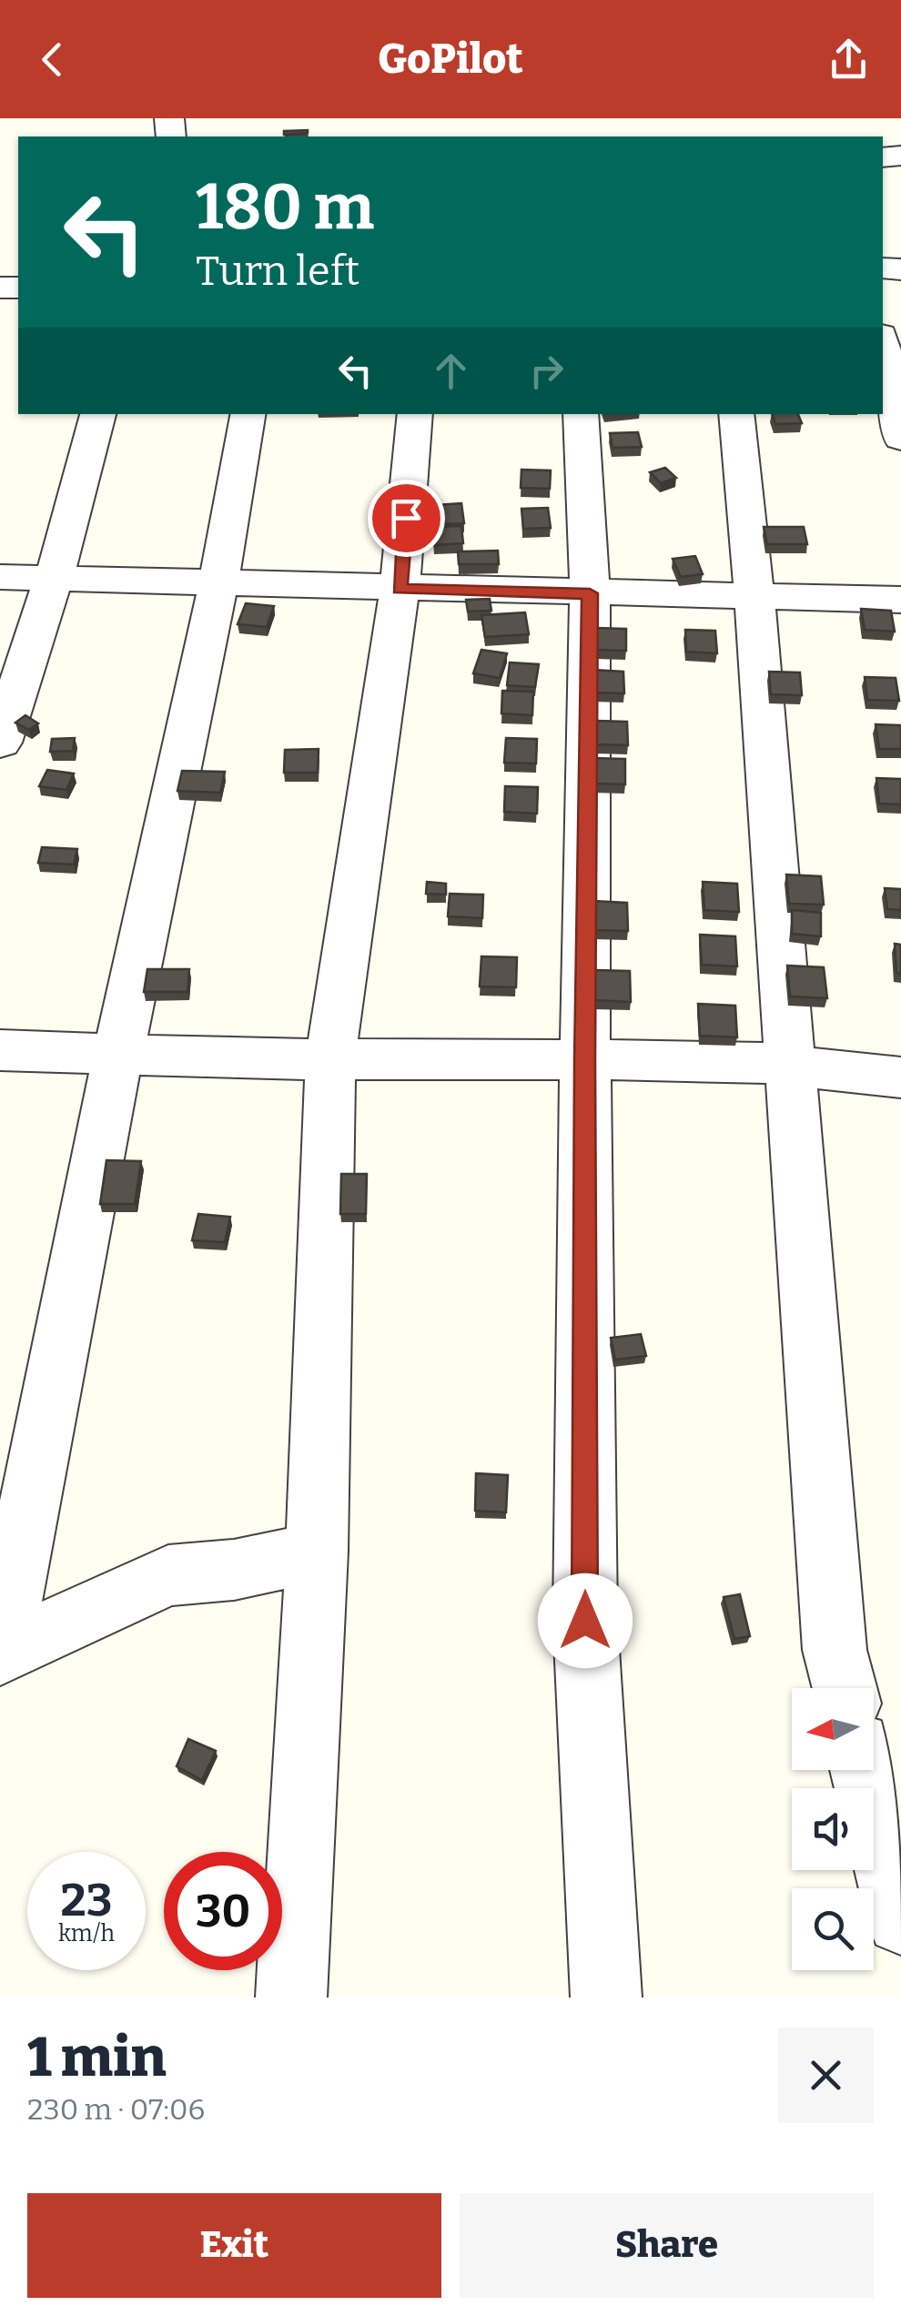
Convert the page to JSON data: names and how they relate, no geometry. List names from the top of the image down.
{
  "north": "left",
  "page": {
    "header": "GoPilot",
    "turn": ["180 m", "Turn left"],
    "speed": "23 km/h",
    "limit": "30",
    "heading": ["1 min", "230 m · 07:06"],
    "buttons": ["Exit", "Share"]
  }
}
